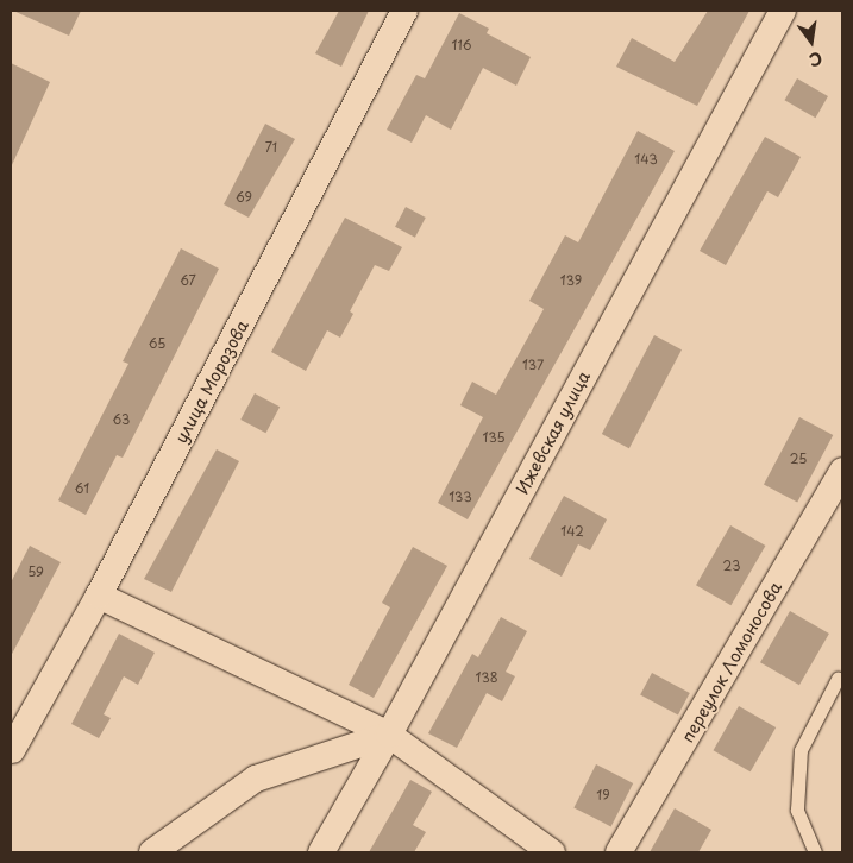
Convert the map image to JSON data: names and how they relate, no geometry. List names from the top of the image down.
{
  "streets": {
    "street": ["улица Морозова", "Ижевская улица", "переулок Ломоносова"]
  },
  "house_numbers": [
    "116",
    "71",
    "143",
    "69",
    "67",
    "139",
    "65",
    "137",
    "63",
    "135",
    "25",
    "61",
    "133",
    "142",
    "23",
    "59",
    "138",
    "19"
  ],
  "north": "bottom"
}
